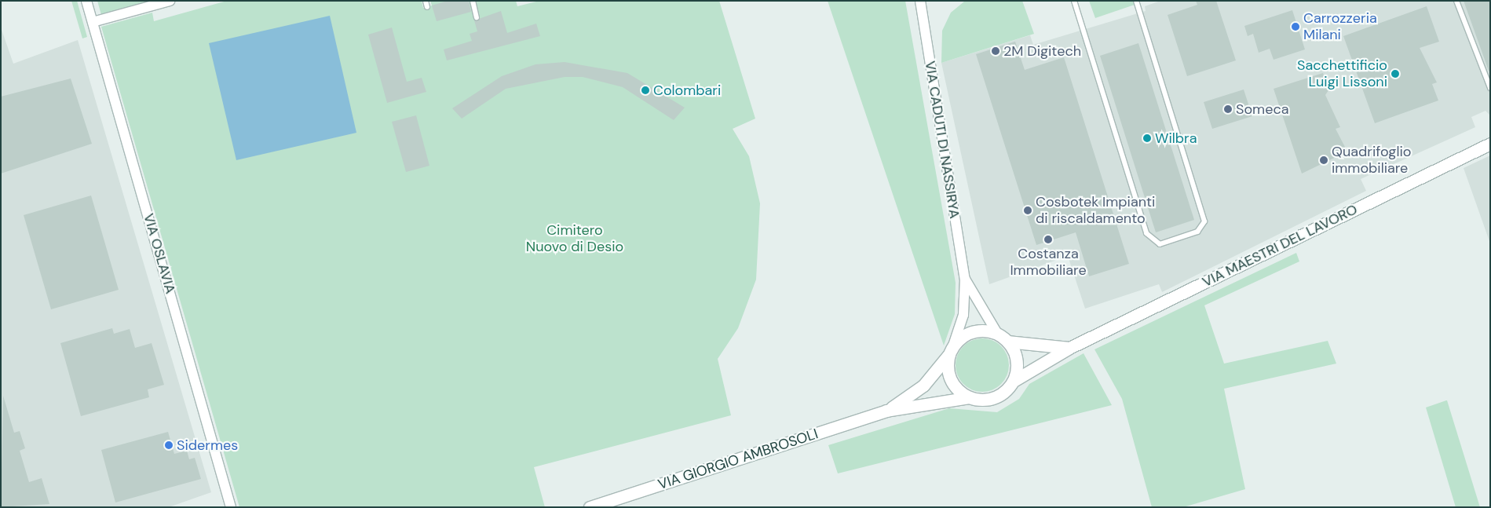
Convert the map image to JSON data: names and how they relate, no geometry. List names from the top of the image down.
{
  "streets": {
    "main road": ["VIA MAESTRI DEL LAVORO", "VIA GIORGIO AMBROSOLI"],
    "street": ["VIA CADUTI DI NASSIRYA", "VIA OSLAVIA"]
  },
  "crossings": [
    ["VIA CADUTI DI NASSIRYA", "VIA MAESTRI DEL LAVORO"],
    ["VIA CADUTI DI NASSIRYA", "VIA GIORGIO AMBROSOLI"],
    ["VIA MAESTRI DEL LAVORO", "VIA GIORGIO AMBROSOLI"]
  ],
  "parks": ["Cimitero Nuovo di Desio"],
  "places": [
    "Carrozzeria Milani",
    "2M Digitech",
    "Sacchettificio Luigi Lissoni",
    "Colombari",
    "Someca",
    "Wilbra",
    "Quadrifoglio immobiliare",
    "Cosbotek Impianti di riscaldamento",
    "Costanza Immobiliare",
    "Sidermes"
  ]
}
